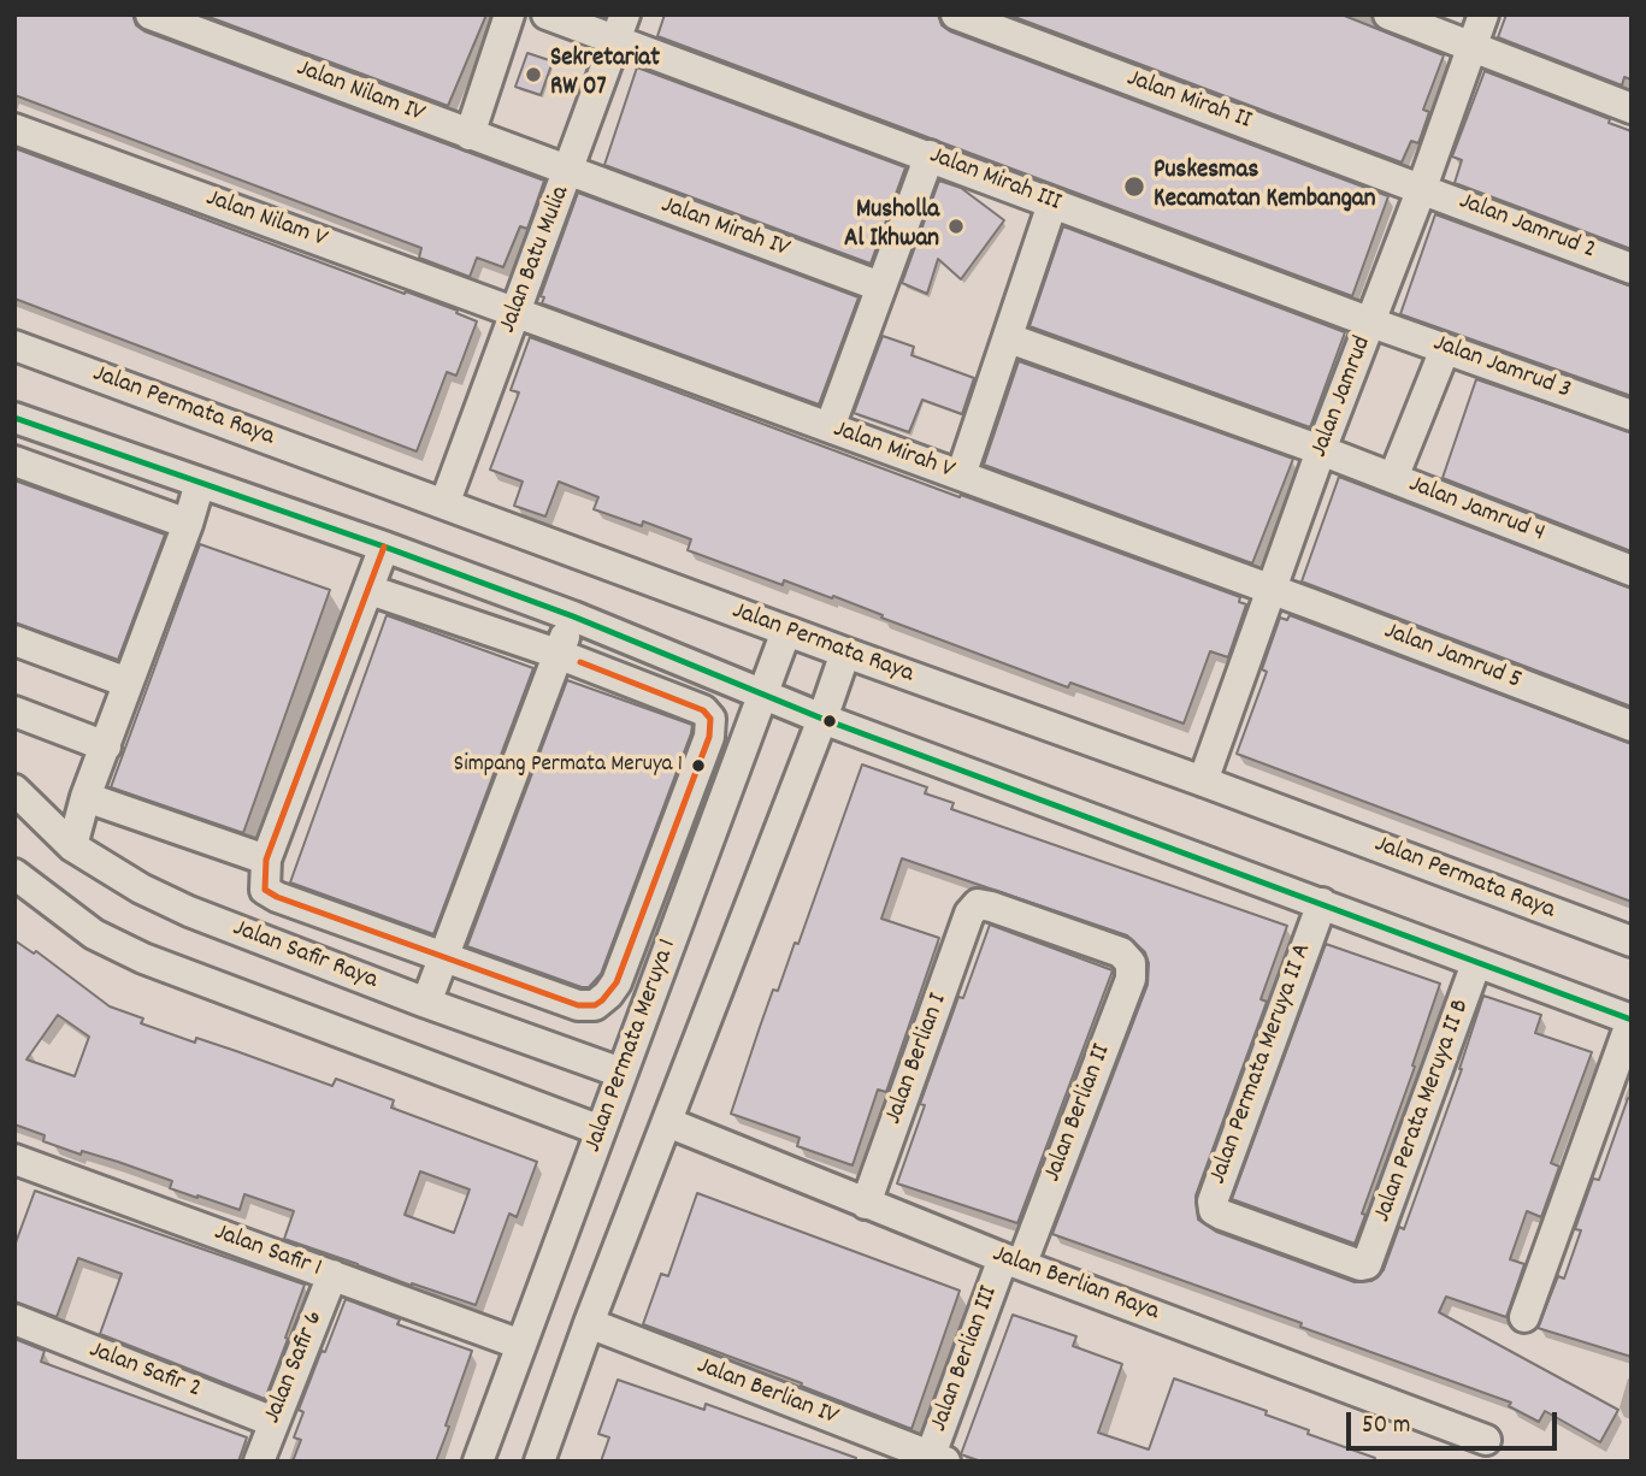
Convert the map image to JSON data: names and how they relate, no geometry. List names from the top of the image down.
{
  "streets": {
    "street": [
      "Jalan Nilam IV",
      "Jalan Mirah II",
      "Jalan Mirah III",
      "Jalan Nilam V",
      "Jalan Jamrud 2",
      "Jalan Mirah IV",
      "Jalan Batu Mulia",
      "Jalan Jamrud 3",
      "Jalan Jamrud",
      "Jalan Permata Raya",
      "Jalan Mirah V",
      "Jalan Jamrud 4",
      "Jalan Jamrud 5",
      "Jalan Safir Raya",
      "Jalan Permata Meruya 1",
      "Jalan Berlian I",
      "Jalan Permata Meruya II A",
      "Jalan Perata Meruya II B",
      "Jalan Berlian II",
      "Jalan Safir 1",
      "Jalan Berlian Raya",
      "Jalan Berlian III",
      "Jalan Safir 6",
      "Jalan Safir 2",
      "Jalan Berlian IV"
    ]
  },
  "crossings": [
    ["Jalan Nilam IV", "Jalan Mirah IV"],
    ["Jalan Nilam IV", "Jalan Batu Mulia"],
    ["Jalan Mirah II", "Jalan Jamrud 2"],
    ["Jalan Mirah II", "Jalan Jamrud"],
    ["Jalan Mirah III", "Jalan Batu Mulia"],
    ["Jalan Mirah III", "Jalan Jamrud 3"],
    ["Jalan Mirah III", "Jalan Jamrud"],
    ["Jalan Nilam V", "Jalan Batu Mulia"],
    ["Jalan Nilam V", "Jalan Mirah V"],
    ["Jalan Jamrud 2", "Jalan Jamrud"],
    ["Jalan Mirah IV", "Jalan Batu Mulia"],
    ["Jalan Batu Mulia", "Jalan Permata Raya"],
    ["Jalan Batu Mulia", "Jalan Mirah V"],
    ["Jalan Jamrud 3", "Jalan Jamrud"],
    ["Jalan Jamrud", "Jalan Permata Raya"],
    ["Jalan Jamrud", "Jalan Mirah V"],
    ["Jalan Jamrud", "Jalan Jamrud 4"],
    ["Jalan Jamrud", "Jalan Jamrud 5"],
    ["Jalan Permata Raya", "Jalan Permata Meruya 1"],
    ["Jalan Mirah V", "Jalan Jamrud 5"],
    ["Jalan Safir Raya", "Jalan Permata Meruya 1"],
    ["Jalan Permata Meruya 1", "Jalan Safir 1"],
    ["Jalan Berlian I", "Jalan Berlian II"],
    ["Jalan Berlian I", "Jalan Berlian Raya"],
    ["Jalan Permata Meruya II A", "Jalan Perata Meruya II B"],
    ["Jalan Berlian II", "Jalan Berlian Raya"],
    ["Jalan Berlian II", "Jalan Berlian III"],
    ["Jalan Safir 1", "Jalan Safir 6"],
    ["Jalan Berlian Raya", "Jalan Berlian III"],
    ["Jalan Berlian III", "Jalan Berlian IV"],
    ["Jalan Safir 6", "Jalan Safir 2"]
  ],
  "places": [
    "Sekretariat RW 07",
    "Puskesmas Kecamatan Kembangan",
    "Musholla Al Ikhwan",
    "Simpang Permata Meruya 1"
  ],
  "scale_bar": "50 m"
}
